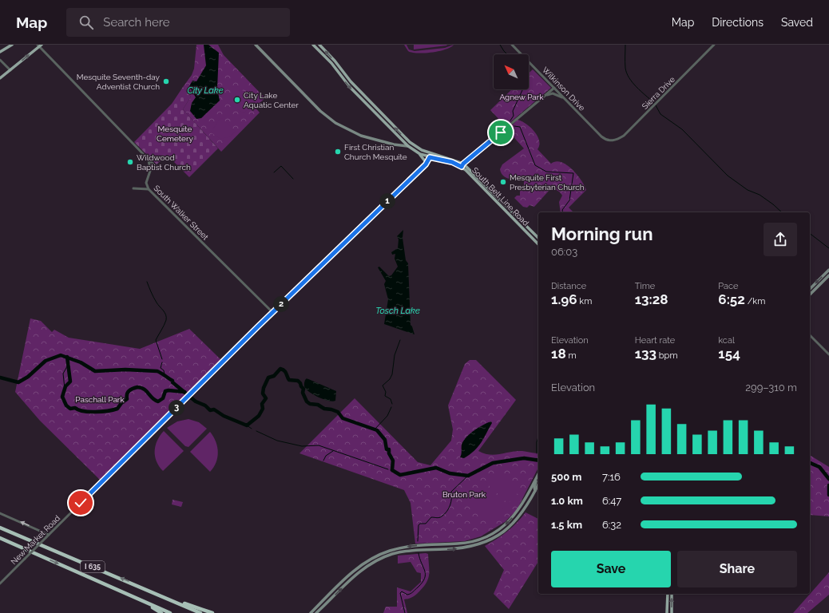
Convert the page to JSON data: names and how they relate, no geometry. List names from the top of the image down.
{
  "streets": {
    "highway": ["I 635"],
    "main road": ["South Belt Line Road"],
    "street": [
      "Wilkinson Drive",
      "Sierra Drive",
      "South Walker Street",
      "New Market Road"
    ]
  },
  "crossings": [
    ["Wilkinson Drive", "Sierra Drive"],
    ["South Belt Line Road", "New Market Road"],
    ["South Walker Street", "New Market Road"]
  ],
  "water": ["City Lake", "Tosch Lake"],
  "parks": [
    "Agnew Park",
    "Mesquite Cemetery",
    "Paschall Park",
    "Bruton Park"
  ],
  "places": [
    "Mesquite Seventh-day Adventist Church",
    "City Lake Aquatic Center",
    "First Christian Church Mesquite",
    "Wildwood Baptist Church",
    "Mesquite First Presbyterian Church"
  ],
  "north": "top left",
  "page": {
    "header": "Map",
    "search": "Search here",
    "nav": ["Map", "Directions", "Saved"],
    "pins": ["1", "2", "3"],
    "heading": ["Morning run", "06:03"],
    "stats": [
      ["Distance", "1.96 km"],
      ["Time", "13:28"],
      ["Pace", "6:52 /km"],
      ["Elevation", "18 m"],
      ["Heart rate", "133 bpm"],
      ["kcal", "154"]
    ],
    "chart": ["Elevation", "299–310 m"],
    "list": [
      {
        "name": "500 m",
        "note": "7:16"
      },
      {
        "name": "1.0 km",
        "note": "6:47"
      },
      {
        "name": "1.5 km",
        "note": "6:32"
      }
    ],
    "buttons": ["Save", "Share"]
  }
}
